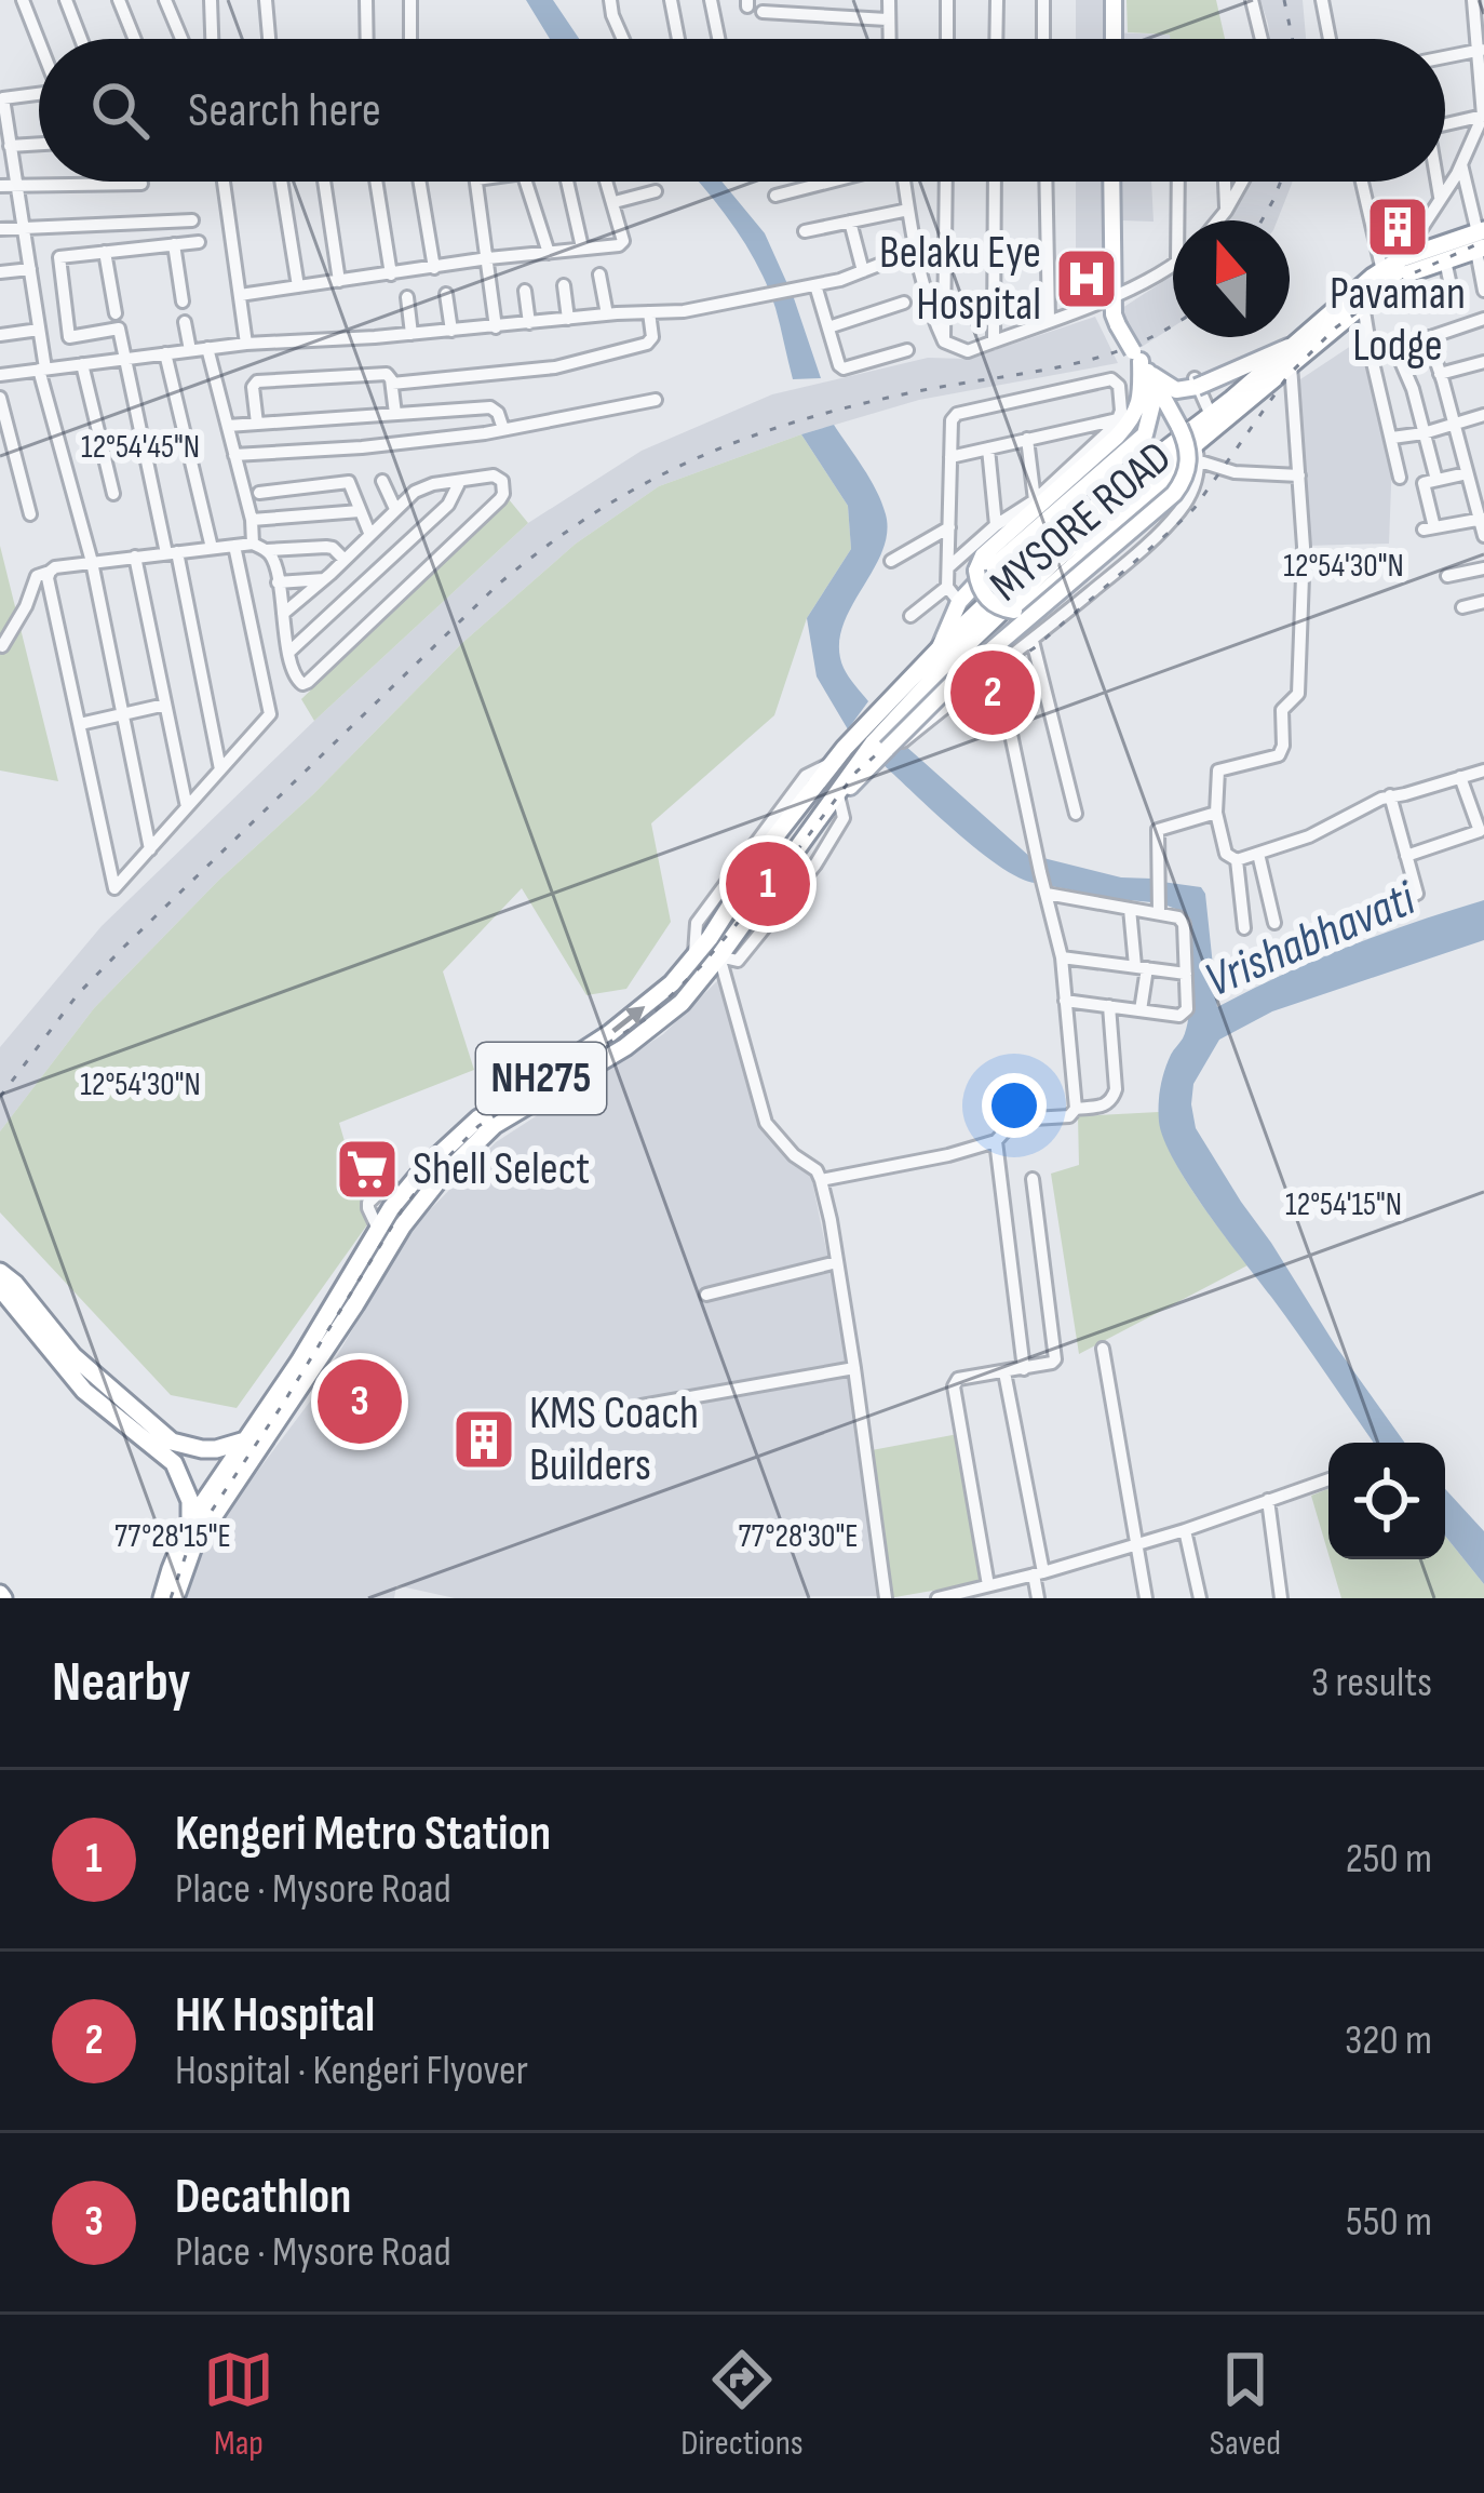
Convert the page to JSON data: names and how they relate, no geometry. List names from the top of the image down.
{
  "streets": {
    "highway": ["MYSORE ROAD", "NH275"]
  },
  "water": ["Vrishabhavati"],
  "places": {
    "building": ["Pavaman Lodge", "KMS Coach Builders"],
    "hospital": ["Belaku Eye Hospital"],
    "supermarket": ["Shell Select"]
  },
  "north": "top",
  "page": {
    "search": "Search here",
    "pins": ["2", "1", "3"],
    "heading": ["Nearby", "3 results"],
    "list": [
      {
        "mark": "1",
        "name": "Kengeri Metro Station",
        "note": "Place · Mysore Road",
        "value": "250 m"
      },
      {
        "mark": "2",
        "name": "HK Hospital",
        "note": "Hospital · Kengeri Flyover",
        "value": "320 m"
      },
      {
        "mark": "3",
        "name": "Decathlon",
        "note": "Place · Mysore Road",
        "value": "550 m"
      }
    ],
    "nav": ["Map", "Directions", "Saved"]
  },
  "coordinates": [
    "12°54'45\"N",
    "12°54'30\"N",
    "12°54'15\"N",
    "77°28'15\"E",
    "77°28'30\"E"
  ]
}
